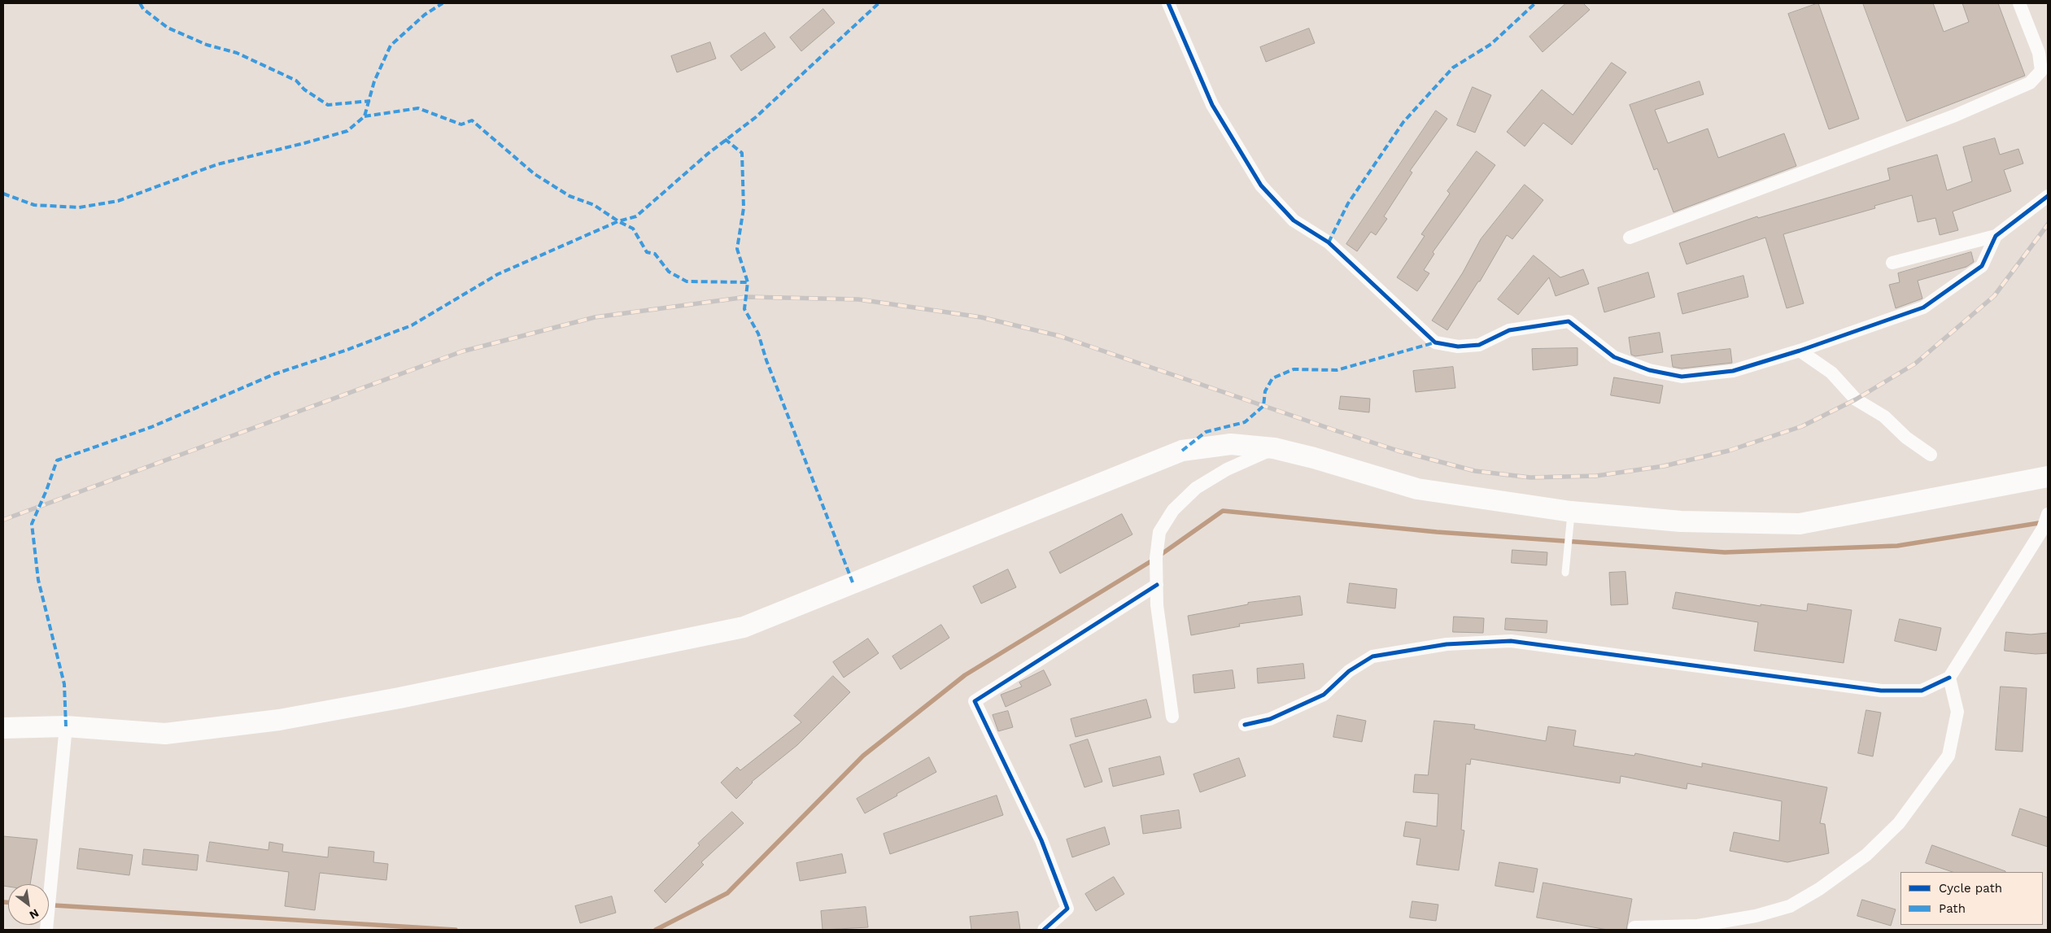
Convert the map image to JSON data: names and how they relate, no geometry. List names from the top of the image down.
{
  "legend": ["Cycle path", "Path"],
  "north": "bottom right"
}
